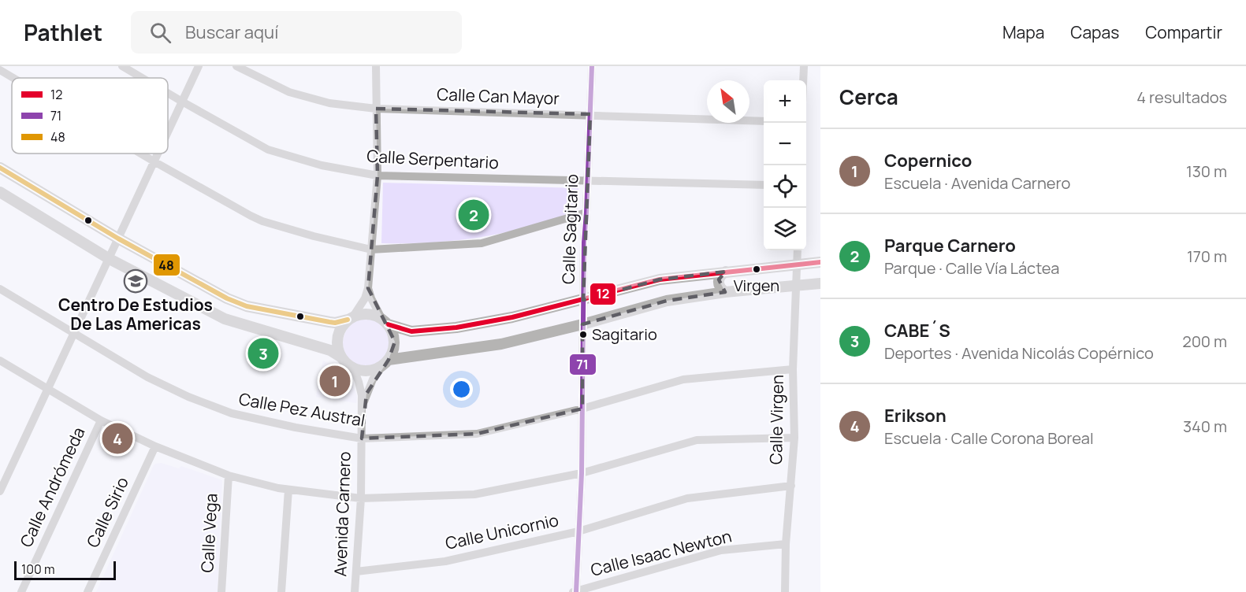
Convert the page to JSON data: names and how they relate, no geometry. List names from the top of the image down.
{
  "streets": {
    "street": [
      "Calle Can Mayor",
      "Calle Serpentario",
      "Calle Sagitario",
      "Calle Pez Austral",
      "Calle Virgen",
      "Calle Andrómeda",
      "Calle Sirio",
      "Avenida Carnero",
      "Calle Unicornio",
      "Calle Vega",
      "Calle Isaac Newton"
    ]
  },
  "crossings": [
    ["Calle Can Mayor", "Calle Sagitario"],
    ["Calle Serpentario", "Calle Sagitario"],
    ["Calle Sagitario", "Calle Pez Austral"],
    ["Calle Sagitario", "Calle Unicornio"],
    ["Calle Sagitario", "Calle Isaac Newton"],
    ["Calle Pez Austral", "Calle Virgen"],
    ["Calle Pez Austral", "Avenida Carnero"],
    ["Calle Virgen", "Calle Unicornio"],
    ["Calle Virgen", "Calle Isaac Newton"],
    ["Avenida Carnero", "Calle Unicornio"]
  ],
  "places": {
    "other": ["Virgen", "Sagitario"],
    "school or university": ["Centro De Estudios De Las Americas"]
  },
  "lines": ["transit line 71", "transit line 48", "transit line 12"],
  "legend": ["12", "71", "48"],
  "scale_bar": "100 m",
  "north": "top left",
  "page": {
    "header": "Pathlet",
    "search": "Buscar aquí",
    "nav": ["Mapa", "Capas", "Compartir"],
    "heading": ["Cerca", "4 resultados"],
    "map_buttons": ["+", "−"],
    "list": [
      {
        "mark": "1",
        "name": "Copernico",
        "note": "Escuela · Avenida Carnero",
        "value": "130 m"
      },
      {
        "mark": "2",
        "name": "Parque Carnero",
        "note": "Parque · Calle Vía Láctea",
        "value": "170 m"
      },
      {
        "mark": "3",
        "name": "CABE´S",
        "note": "Deportes · Avenida Nicolás Copérnico",
        "value": "200 m"
      },
      {
        "mark": "4",
        "name": "Erikson",
        "note": "Escuela · Calle Corona Boreal",
        "value": "340 m"
      }
    ],
    "pins": [
      "2",
      "3",
      "1",
      "4"
    ],
    "scale": "100 m"
  }
}
